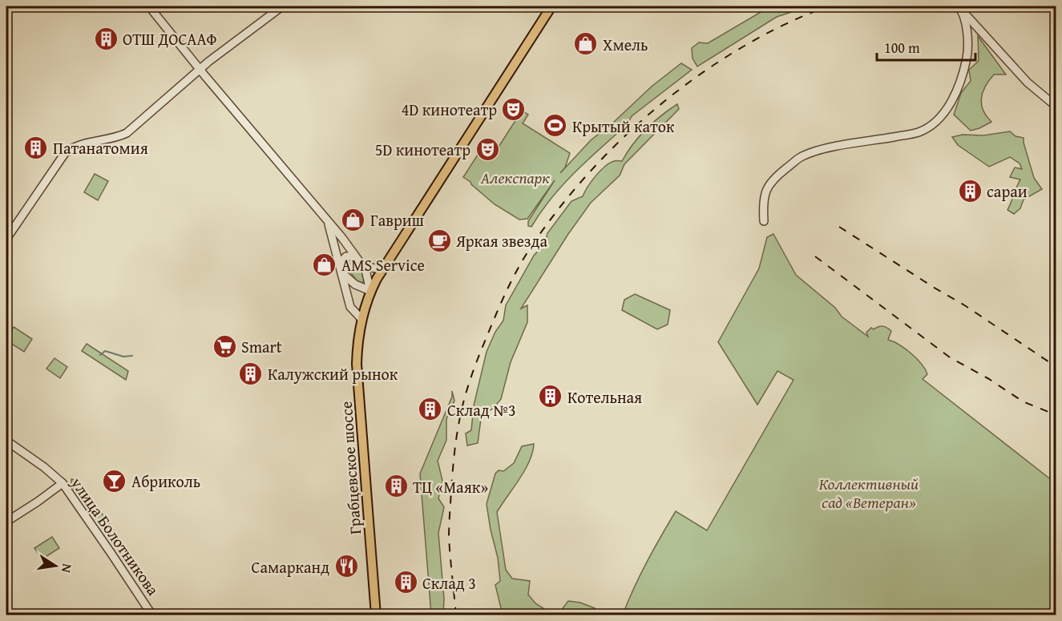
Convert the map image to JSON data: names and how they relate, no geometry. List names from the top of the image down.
{
  "streets": {
    "main road": ["Грабцевское шоссе"],
    "street": ["улица Болотникова"]
  },
  "parks": ["Алекспарк", "Коллективный сад «Ветеран»"],
  "places": {
    "building": [
      "ОТШ ДОСААФ",
      "Патанатомия",
      "сараи",
      "Калужский рынок",
      "Котельная",
      "Склад №3",
      "ТЦ «Маяк»",
      "Склад 3"
    ],
    "shop": ["Хмель", "Гавриш", "AMS Service"],
    "theatre": ["4D кинотеатр", "5D кинотеатр"],
    "sports": ["Крытый каток"],
    "cafe": ["Яркая звезда"],
    "supermarket": ["Smart"],
    "bar": ["Абриколь"],
    "restaurant": ["Самарканд"]
  },
  "scale_bar": "100 m",
  "north": "right"
}
